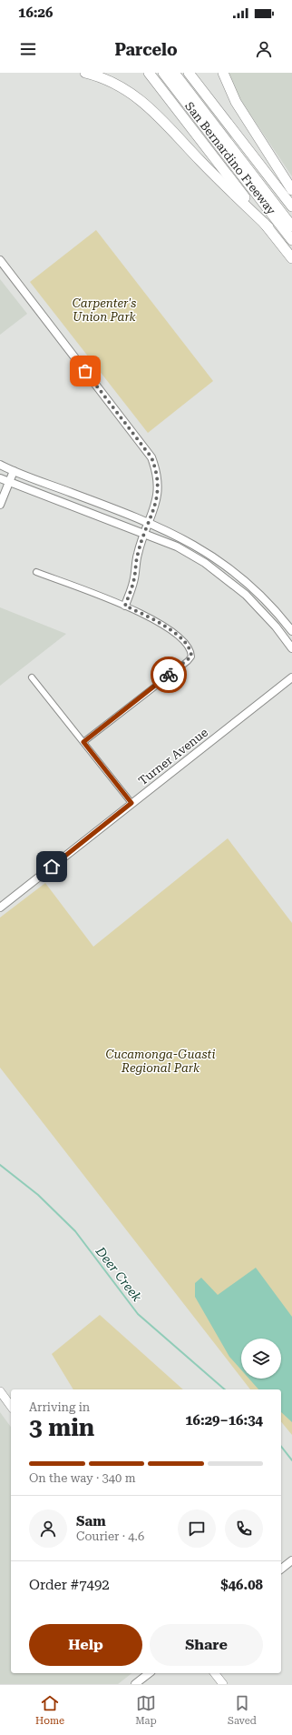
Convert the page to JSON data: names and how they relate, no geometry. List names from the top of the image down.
{
  "streets": {
    "highway": ["San Bernardino Freeway"],
    "street": ["Turner Avenue"]
  },
  "water": ["Deer Creek"],
  "parks": ["Carpenter's Union Park", "Cucamonga-Guasti Regional Park"],
  "page": {
    "status": "16:26",
    "header": "Parcelo",
    "heading": ["3 min", "Arriving in", "16:29–16:34"],
    "panel": [
      "Sam",
      "Courier · 4.6",
      "Order #7492",
      "$46.08"
    ],
    "bar": "On the way · 340 m",
    "buttons": ["Help", "Share"],
    "tabs": ["Home", "Map", "Saved"]
  }
}
